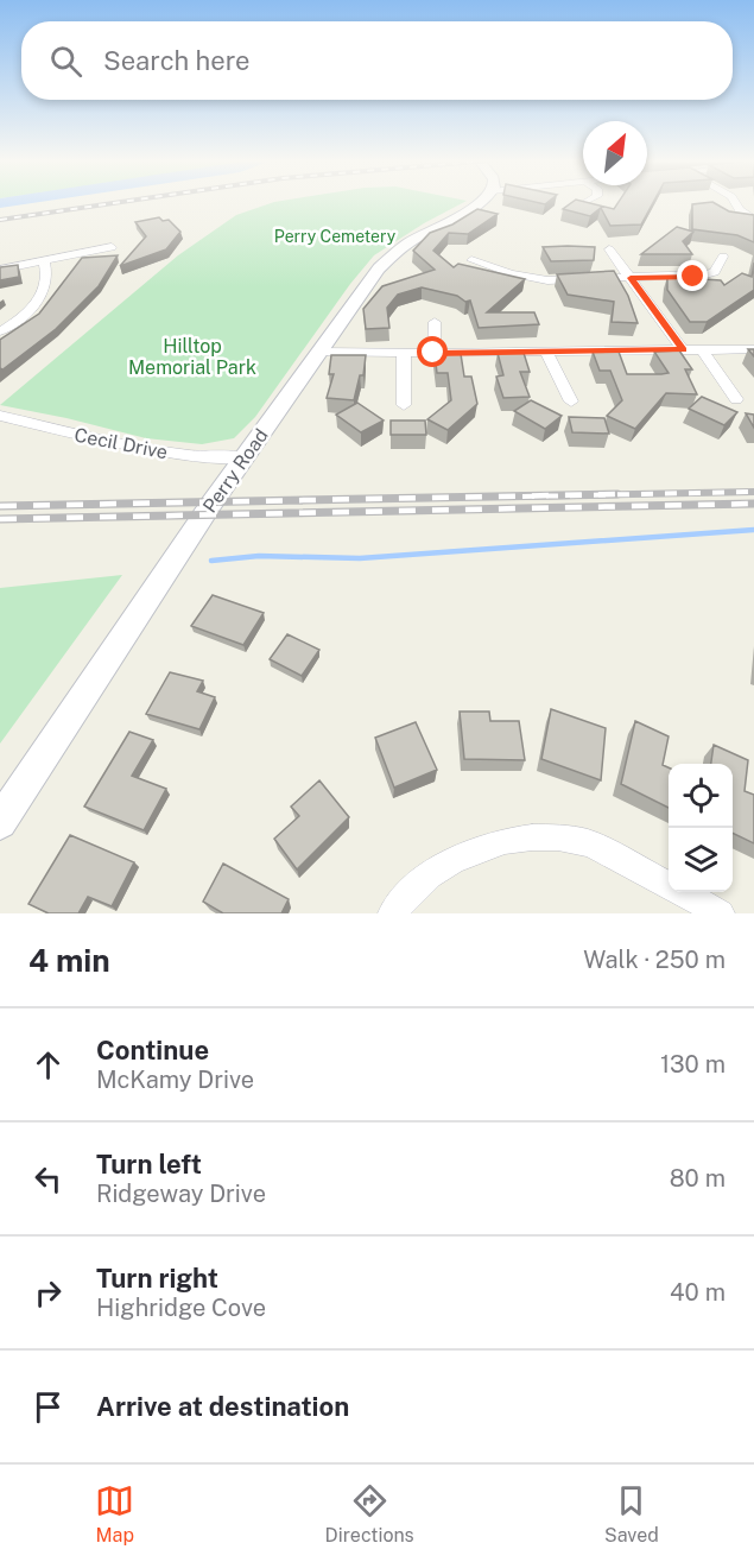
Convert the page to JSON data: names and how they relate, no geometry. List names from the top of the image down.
{
  "streets": {
    "street": ["Cecil Drive", "Perry Road"]
  },
  "crossings": [
    ["Cecil Drive", "Perry Road"]
  ],
  "parks": ["Perry Cemetery", "Hilltop Memorial Park"],
  "north": "top right",
  "page": {
    "search": "Search here",
    "heading": ["4 min", "Walk · 250 m"],
    "list": [
      ["Continue", "McKamy Drive", "130 m"],
      ["Turn left", "Ridgeway Drive", "80 m"],
      ["Turn right", "Highridge Cove", "40 m"],
      "Arrive at destination"
    ],
    "nav": ["Map", "Directions", "Saved"]
  }
}
